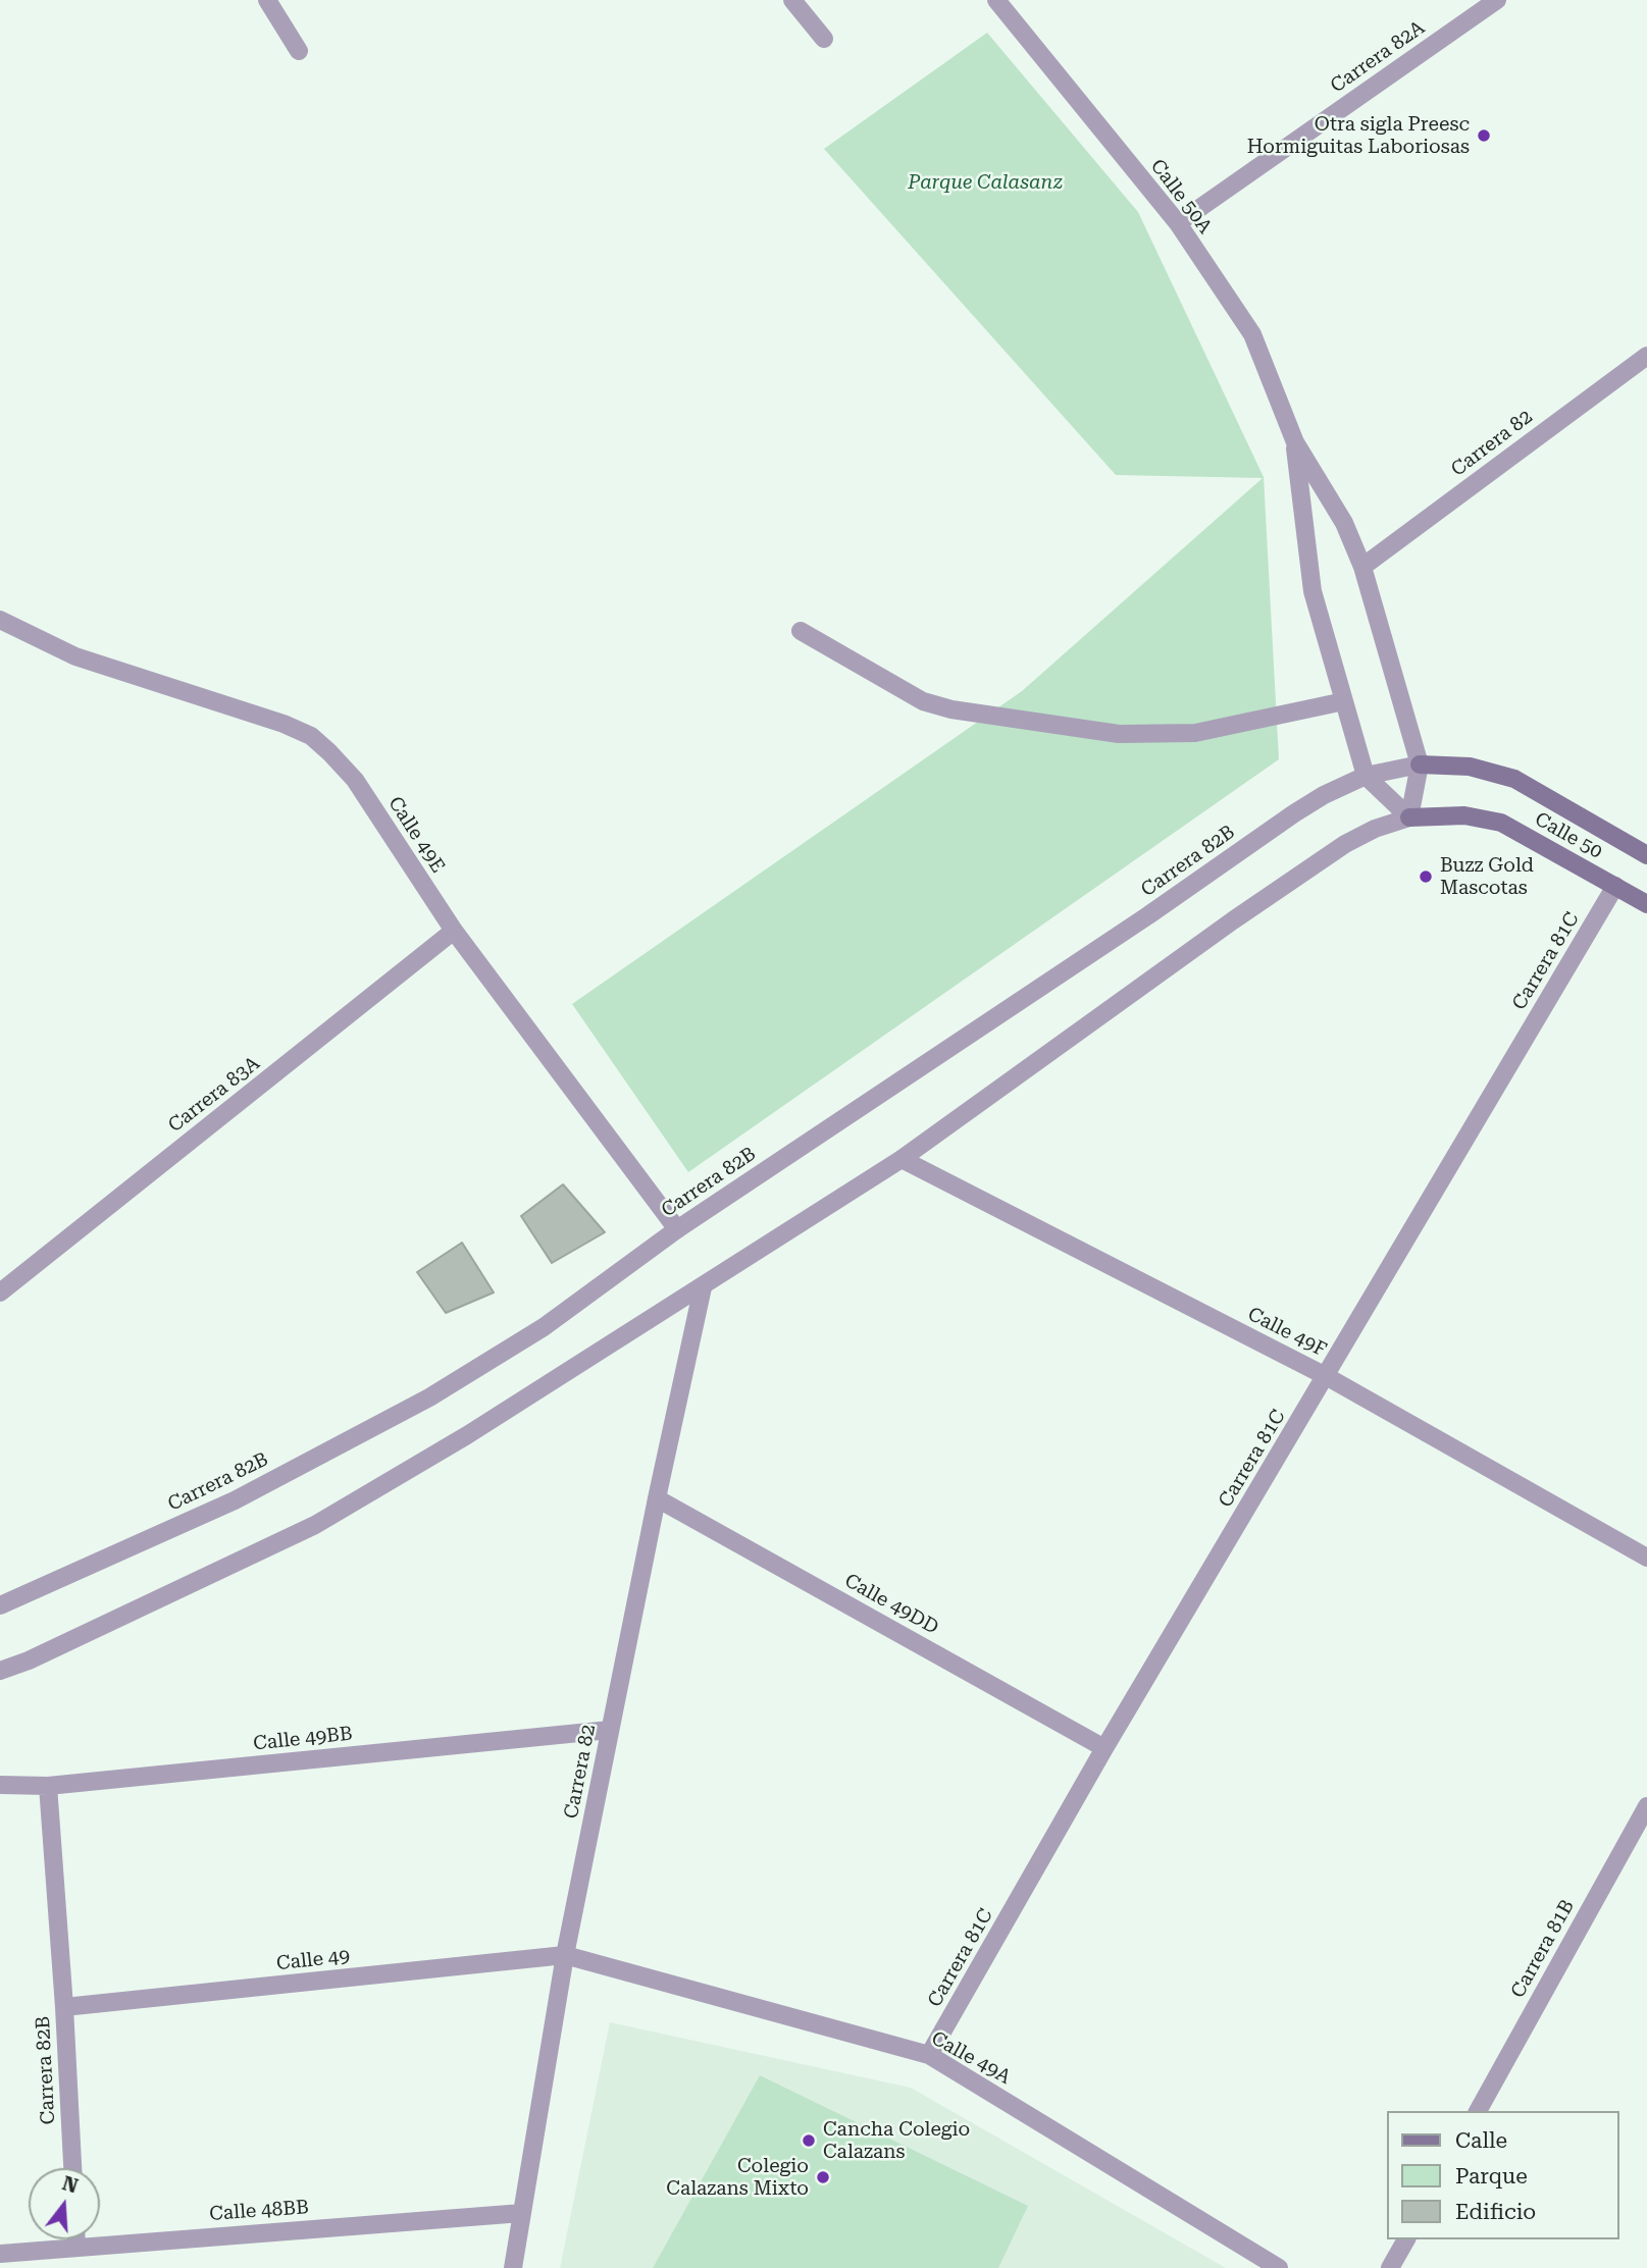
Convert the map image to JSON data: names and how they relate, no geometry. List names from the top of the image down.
{
  "streets": {
    "main road": ["Calle 50", "Carrera 82B"],
    "street": [
      "Carrera 82A",
      "Calle 50A",
      "Carrera 82",
      "Calle 49E",
      "Carrera 81C",
      "Carrera 83A",
      "Calle 49F",
      "Calle 49DD",
      "Calle 49BB",
      "Carrera 81B",
      "Calle 49",
      "Calle 49A",
      "Calle 48BB"
    ]
  },
  "crossings": [
    ["Carrera 82A", "Calle 50A"],
    ["Calle 50A", "Carrera 82"],
    ["Calle 50A", "Carrera 82B"],
    ["Carrera 82", "Calle 49DD"],
    ["Carrera 82", "Calle 49BB"],
    ["Carrera 82", "Calle 49"],
    ["Carrera 82", "Calle 49A"],
    ["Carrera 82", "Calle 48BB"],
    ["Calle 49E", "Carrera 82B"],
    ["Calle 49E", "Carrera 83A"],
    ["Calle 50", "Carrera 82B"],
    ["Calle 50", "Carrera 81C"],
    ["Carrera 82B", "Calle 49BB"],
    ["Carrera 82B", "Calle 49"],
    ["Carrera 81C", "Calle 49F"],
    ["Carrera 81C", "Calle 49DD"],
    ["Carrera 81C", "Calle 49A"],
    ["Calle 49", "Calle 49A"]
  ],
  "parks": ["Parque Calasanz"],
  "places": [
    "Otra sigla Preesc Hormiguitas Laboriosas",
    "Buzz Gold Mascotas",
    "Cancha Colegio Calazans",
    "Colegio Calazans Mixto"
  ],
  "legend": ["Calle", "Parque", "Edificio"],
  "north": "top"
}
